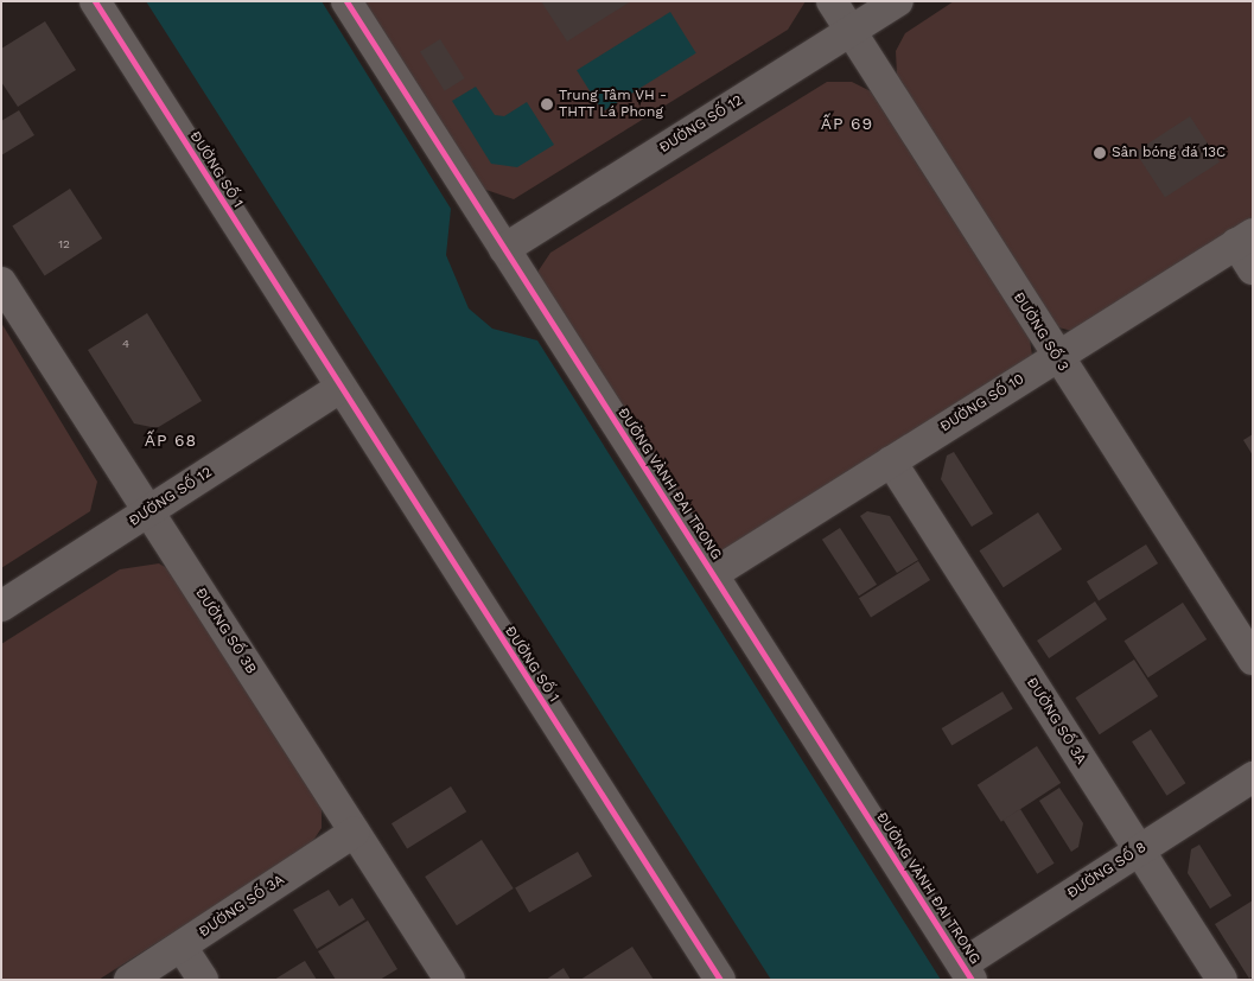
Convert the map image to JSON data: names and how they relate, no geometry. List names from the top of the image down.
{
  "streets": {
    "street": [
      "ĐƯỜNG SỐ 12",
      "ĐƯỜNG SỐ 1",
      "ĐƯỜNG SỐ 3",
      "ĐƯỜNG SỐ 10",
      "ĐƯỜNG VÀNH ĐAI TRONG",
      "ĐƯỜNG SỐ 3B",
      "ĐƯỜNG SỐ 3A",
      "ĐƯỜNG SỐ 8"
    ]
  },
  "crossings": [
    ["ĐƯỜNG SỐ 12", "ĐƯỜNG SỐ 1"],
    ["ĐƯỜNG SỐ 12", "ĐƯỜNG SỐ 3"],
    ["ĐƯỜNG SỐ 12", "ĐƯỜNG VÀNH ĐAI TRONG"],
    ["ĐƯỜNG SỐ 12", "ĐƯỜNG SỐ 3B"],
    ["ĐƯỜNG SỐ 3", "ĐƯỜNG SỐ 10"],
    ["ĐƯỜNG SỐ 10", "ĐƯỜNG VÀNH ĐAI TRONG"],
    ["ĐƯỜNG SỐ 10", "ĐƯỜNG SỐ 3A"],
    ["ĐƯỜNG VÀNH ĐAI TRONG", "ĐƯỜNG SỐ 8"],
    ["ĐƯỜNG SỐ 3B", "ĐƯỜNG SỐ 3A"],
    ["ĐƯỜNG SỐ 3A", "ĐƯỜNG SỐ 8"]
  ],
  "districts": ["ẤP 69", "ẤP 68"],
  "places": ["Trung Tâm VH - THTT Lá Phong", "Sân bóng đá 13C"],
  "house_numbers": ["12", "4"]
}
